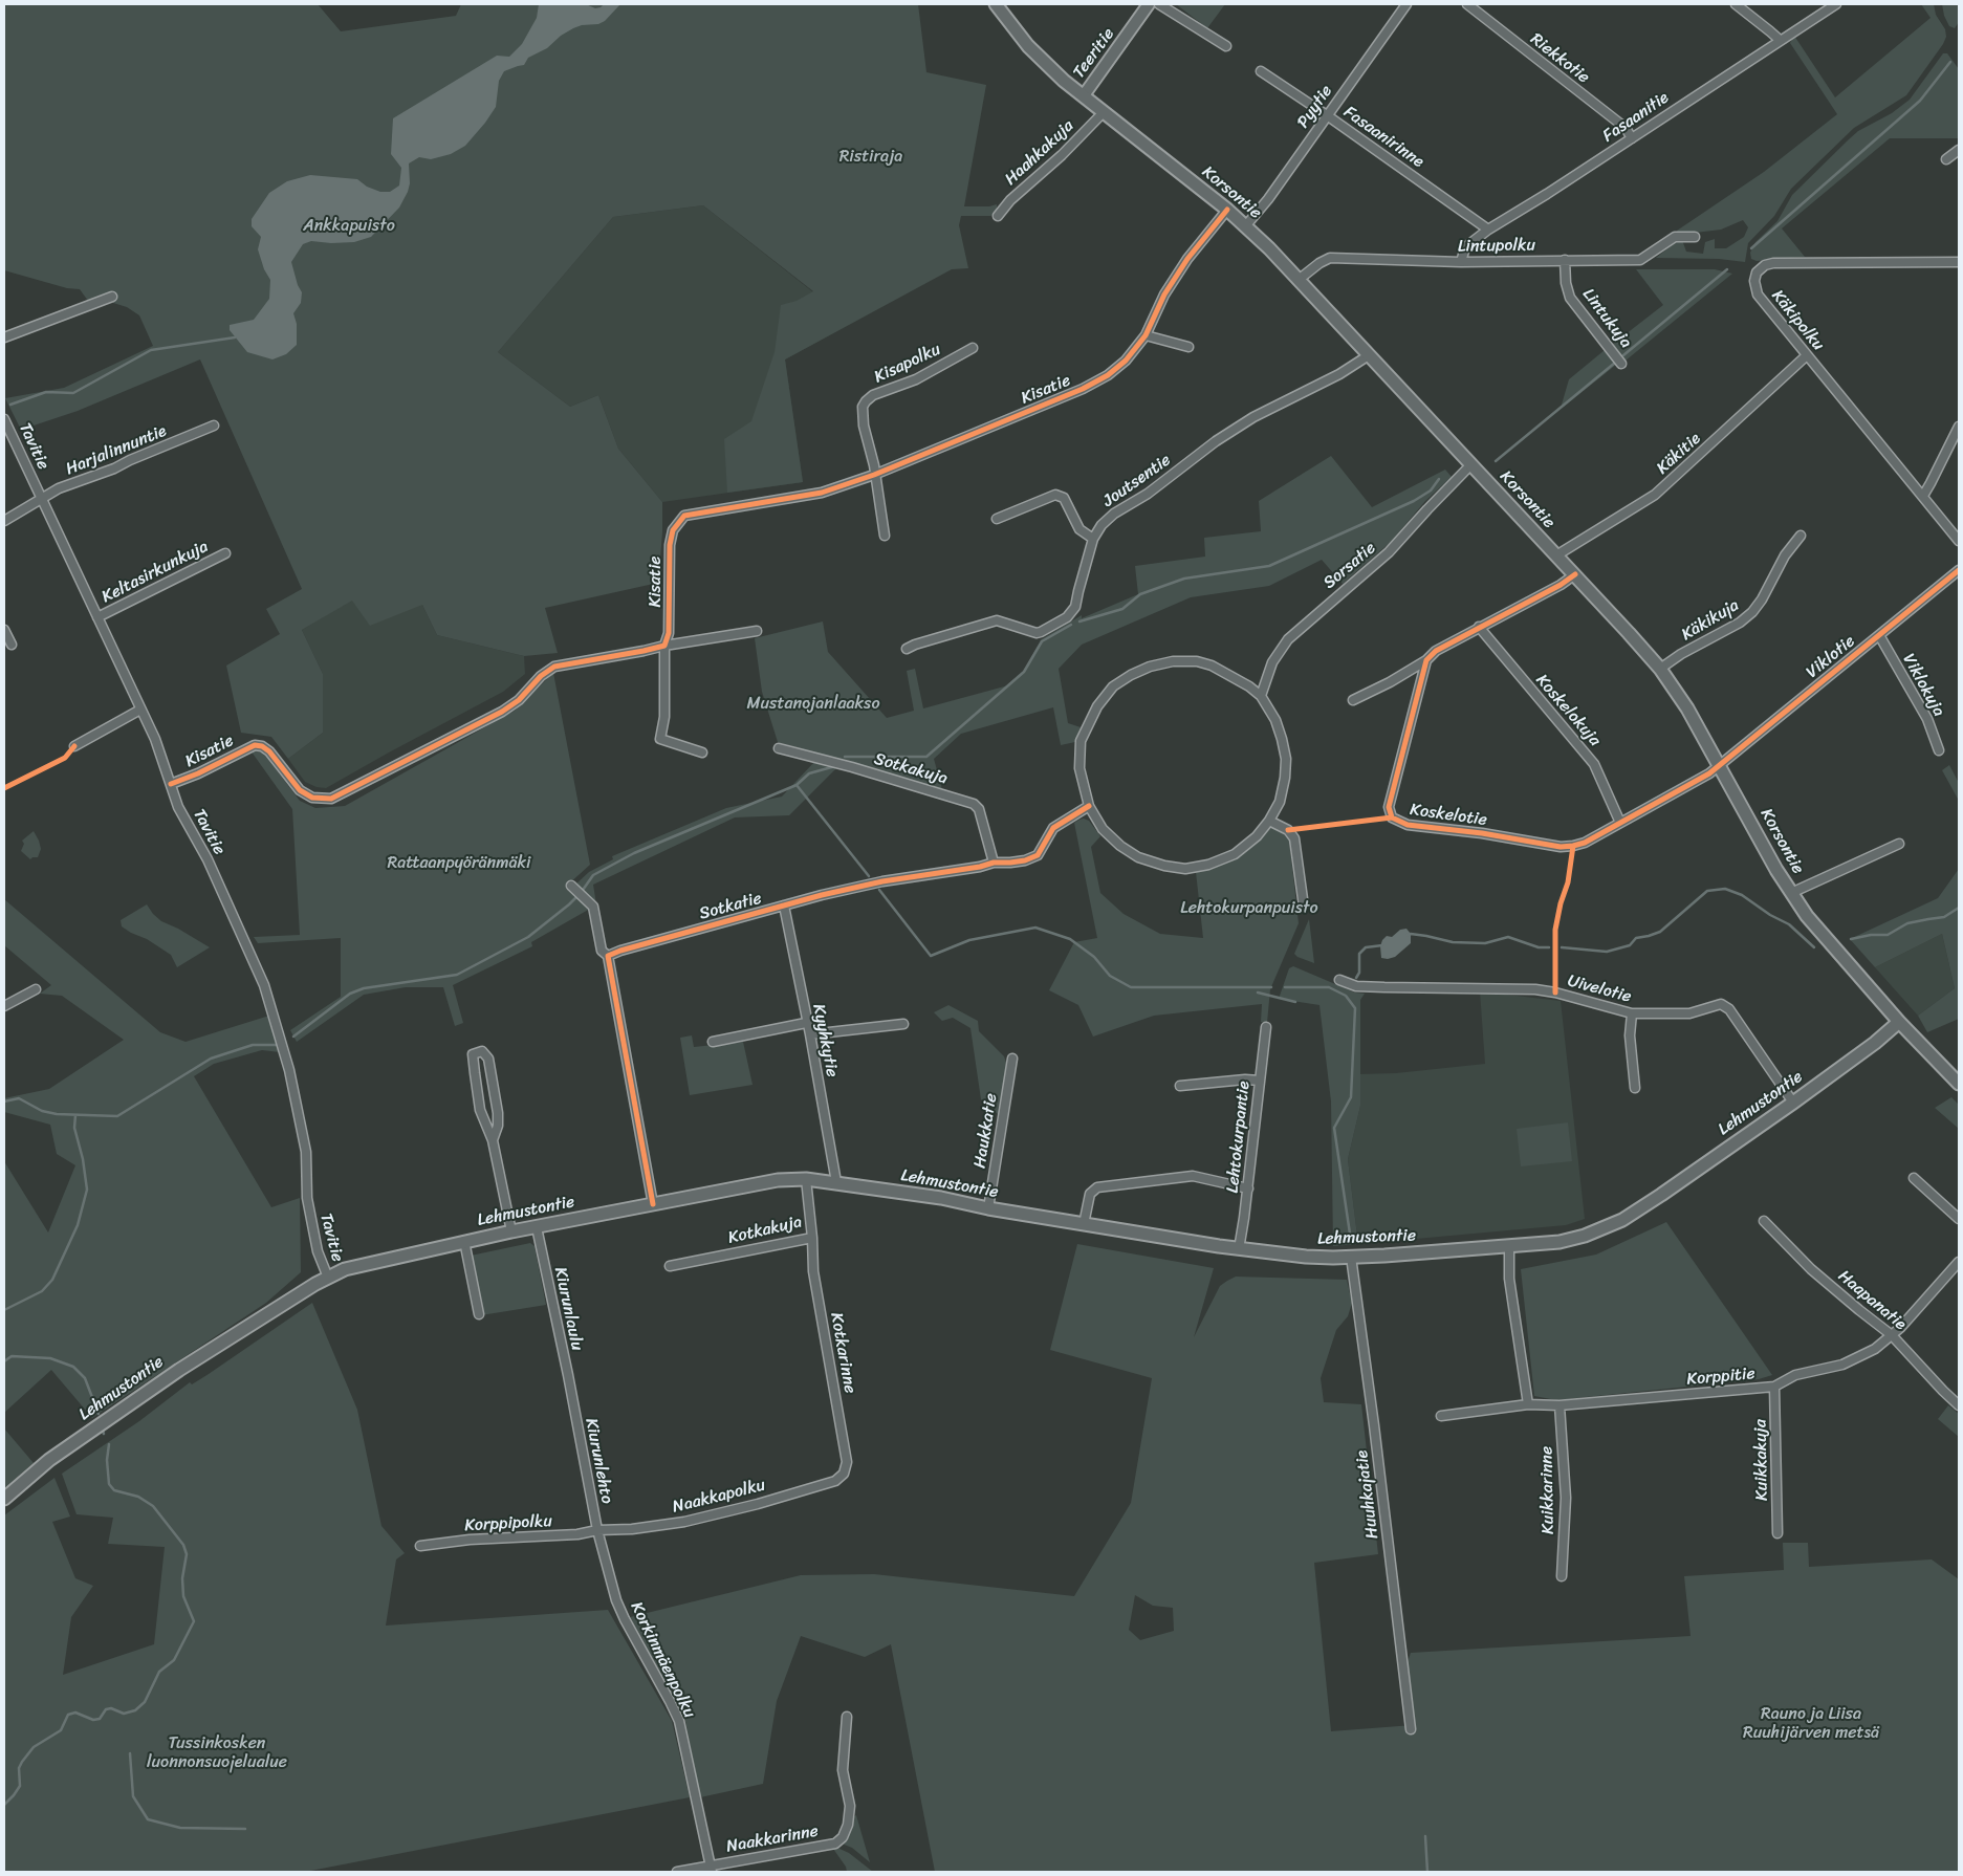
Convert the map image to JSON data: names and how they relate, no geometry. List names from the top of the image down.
{
  "streets": {
    "main road": ["Korsontie", "Lehmustontie"],
    "street": [
      "Teeritie",
      "Riekkotie",
      "Pyytie",
      "Fasaanitie",
      "Fasaanirinne",
      "Haahkakuja",
      "Lintupolku",
      "Lintukuja",
      "Käkipolku",
      "Kisapolku",
      "Kisatie",
      "Tavitie",
      "Harjalinnuntie",
      "Käkitie",
      "Joutsentie",
      "Sorsatie",
      "Keltasirkunkuja",
      "Käkikuja",
      "Viklotie",
      "Viklokuja",
      "Koskelokuja",
      "Sotkakuja",
      "Koskelotie",
      "Sotkatie",
      "Uivelotie",
      "Kyyhkytie",
      "Haukkatie",
      "Lehtokurpantie",
      "Kotkakuja",
      "Haapanatie",
      "Kiurunlaulu",
      "Kotkarinne",
      "Korppitie",
      "Kuikkakuja",
      "Kiurunlehto",
      "Kuikkarinne",
      "Huuhkajatie",
      "Naakkapolku",
      "Korppipolku",
      "Korkinmäenpolku",
      "Naakkarinne"
    ]
  },
  "crossings": [
    ["Teeritie", "Korsontie"],
    ["Riekkotie", "Fasaanitie"],
    ["Pyytie", "Fasaanirinne"],
    ["Pyytie", "Korsontie"],
    ["Fasaanitie", "Fasaanirinne"],
    ["Fasaanitie", "Lintupolku"],
    ["Haahkakuja", "Korsontie"],
    ["Korsontie", "Lintupolku"],
    ["Korsontie", "Kisatie"],
    ["Korsontie", "Käkitie"],
    ["Korsontie", "Joutsentie"],
    ["Korsontie", "Sorsatie"],
    ["Korsontie", "Käkikuja"],
    ["Korsontie", "Viklotie"],
    ["Korsontie", "Koskelotie"],
    ["Korsontie", "Lehmustontie"],
    ["Lintupolku", "Lintukuja"],
    ["Käkipolku", "Käkitie"],
    ["Kisapolku", "Kisatie"],
    ["Kisatie", "Tavitie"],
    ["Tavitie", "Harjalinnuntie"],
    ["Tavitie", "Keltasirkunkuja"],
    ["Tavitie", "Lehmustontie"],
    ["Viklotie", "Viklokuja"],
    ["Viklotie", "Koskelotie"],
    ["Koskelokuja", "Koskelotie"],
    ["Sotkakuja", "Sotkatie"],
    ["Sotkatie", "Kyyhkytie"],
    ["Uivelotie", "Lehmustontie"],
    ["Kyyhkytie", "Lehmustontie"],
    ["Lehmustontie", "Haukkatie"],
    ["Lehmustontie", "Lehtokurpantie"],
    ["Lehmustontie", "Kotkakuja"],
    ["Lehmustontie", "Kiurunlaulu"],
    ["Lehmustontie", "Huuhkajatie"],
    ["Kotkakuja", "Kotkarinne"],
    ["Haapanatie", "Korppitie"],
    ["Kiurunlaulu", "Kiurunlehto"],
    ["Kotkarinne", "Naakkapolku"],
    ["Korppitie", "Kuikkakuja"],
    ["Korppitie", "Kuikkarinne"],
    ["Kiurunlehto", "Naakkapolku"],
    ["Kiurunlehto", "Korppipolku"],
    ["Kiurunlehto", "Korkinmäenpolku"],
    ["Naakkapolku", "Korppipolku"],
    ["Naakkapolku", "Korkinmäenpolku"],
    ["Korppipolku", "Korkinmäenpolku"],
    ["Korkinmäenpolku", "Naakkarinne"]
  ],
  "parks": [
    "Ristiraja",
    "Ankkapuisto",
    "Mustanojanlaakso",
    "Rattaanpyöränmäki",
    "Lehtokurpanpuisto",
    "Rauno ja Liisa Ruuhijärven metsä",
    "Tussinkosken luonnonsuojelualue"
  ]
}
